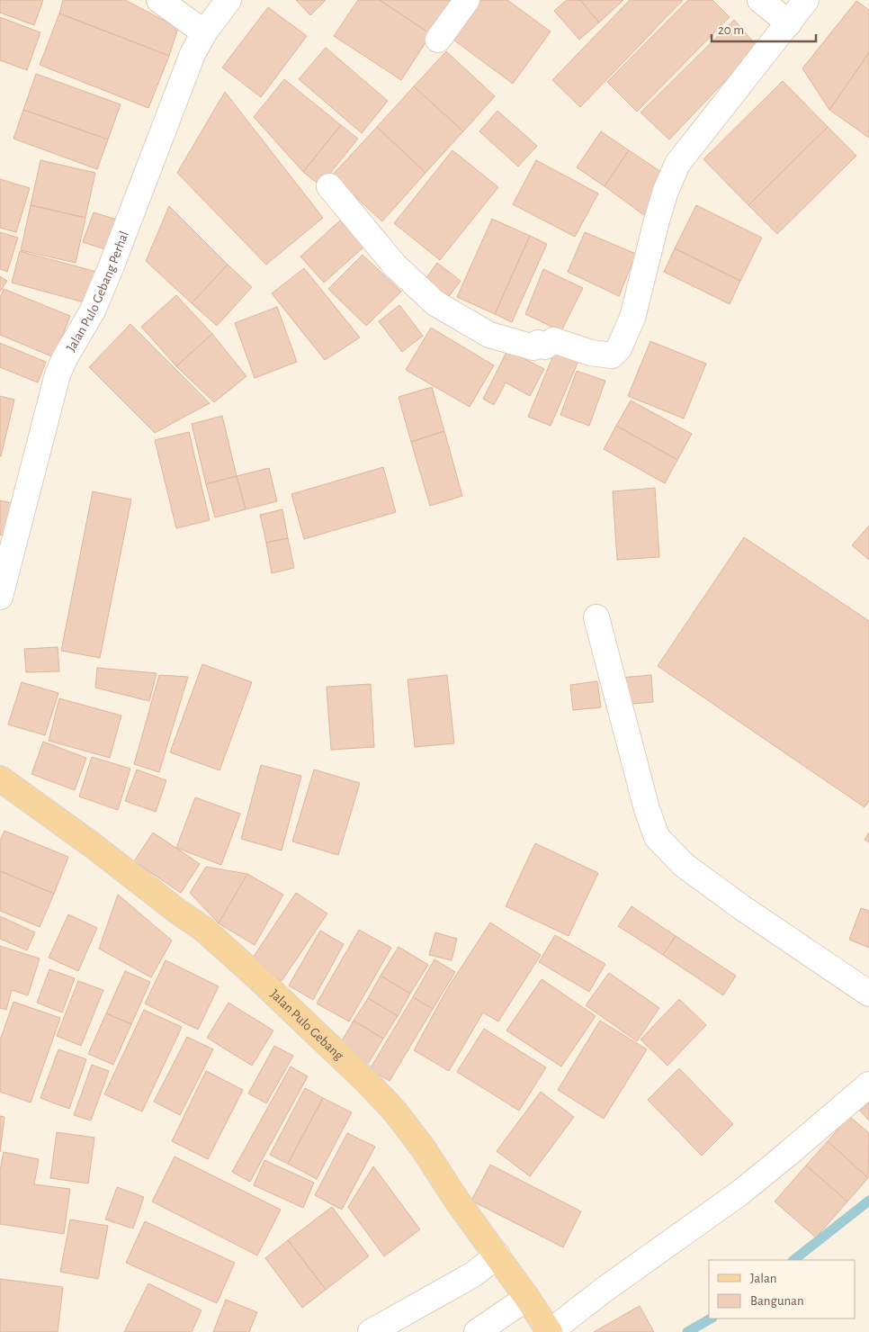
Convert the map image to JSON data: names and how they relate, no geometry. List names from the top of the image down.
{
  "streets": {
    "main road": ["Jalan Pulo Gebang"],
    "street": ["Jalan Pulo Gebang Perhal"]
  },
  "legend": ["Jalan", "Bangunan"],
  "scale_bar": "20 m"
}
